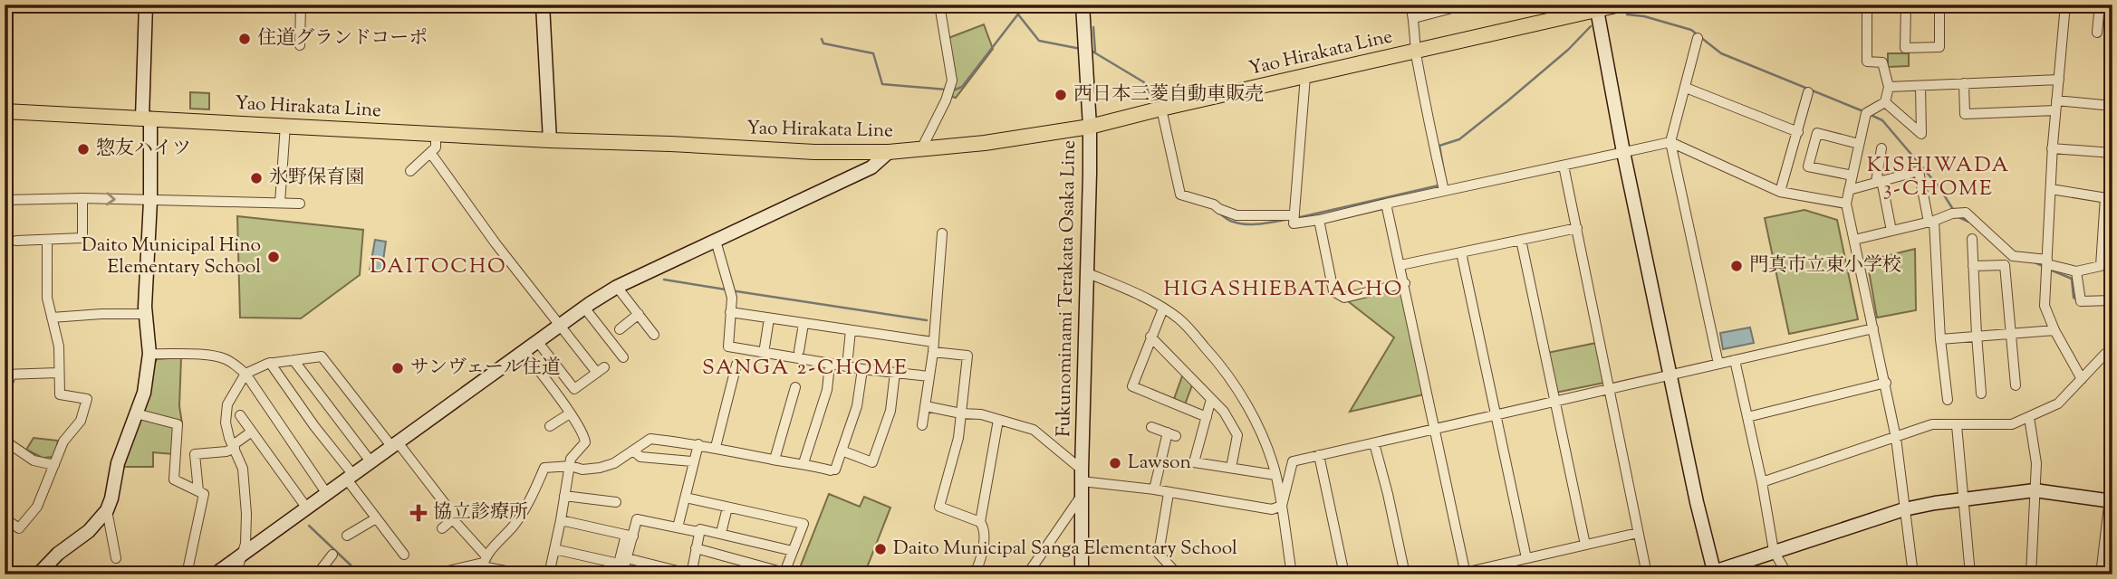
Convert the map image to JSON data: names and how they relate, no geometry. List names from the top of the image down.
{
  "streets": {
    "main road": ["Yao Hirakata Line"],
    "street": ["Fukunominami Terakata Osaka Line"]
  },
  "crossings": [
    ["Yao Hirakata Line", "Fukunominami Terakata Osaka Line"]
  ],
  "districts": [
    "KISHIWADA 3-CHOME",
    "DAITOCHO",
    "HIGASHIEBATACHO",
    "SANGA 2-CHOME"
  ],
  "places": {
    "other": [
      "住道グランドコーポ",
      "西日本三菱自動車販売",
      "惣友ハイツ",
      "氷野保育園",
      "Daito Municipal Hino Elementary School",
      "門真市立東小学校",
      "サンヴェール住道",
      "Lawson",
      "Daito Municipal Sanga Elementary School"
    ],
    "health": ["協立診療所"]
  }
}
